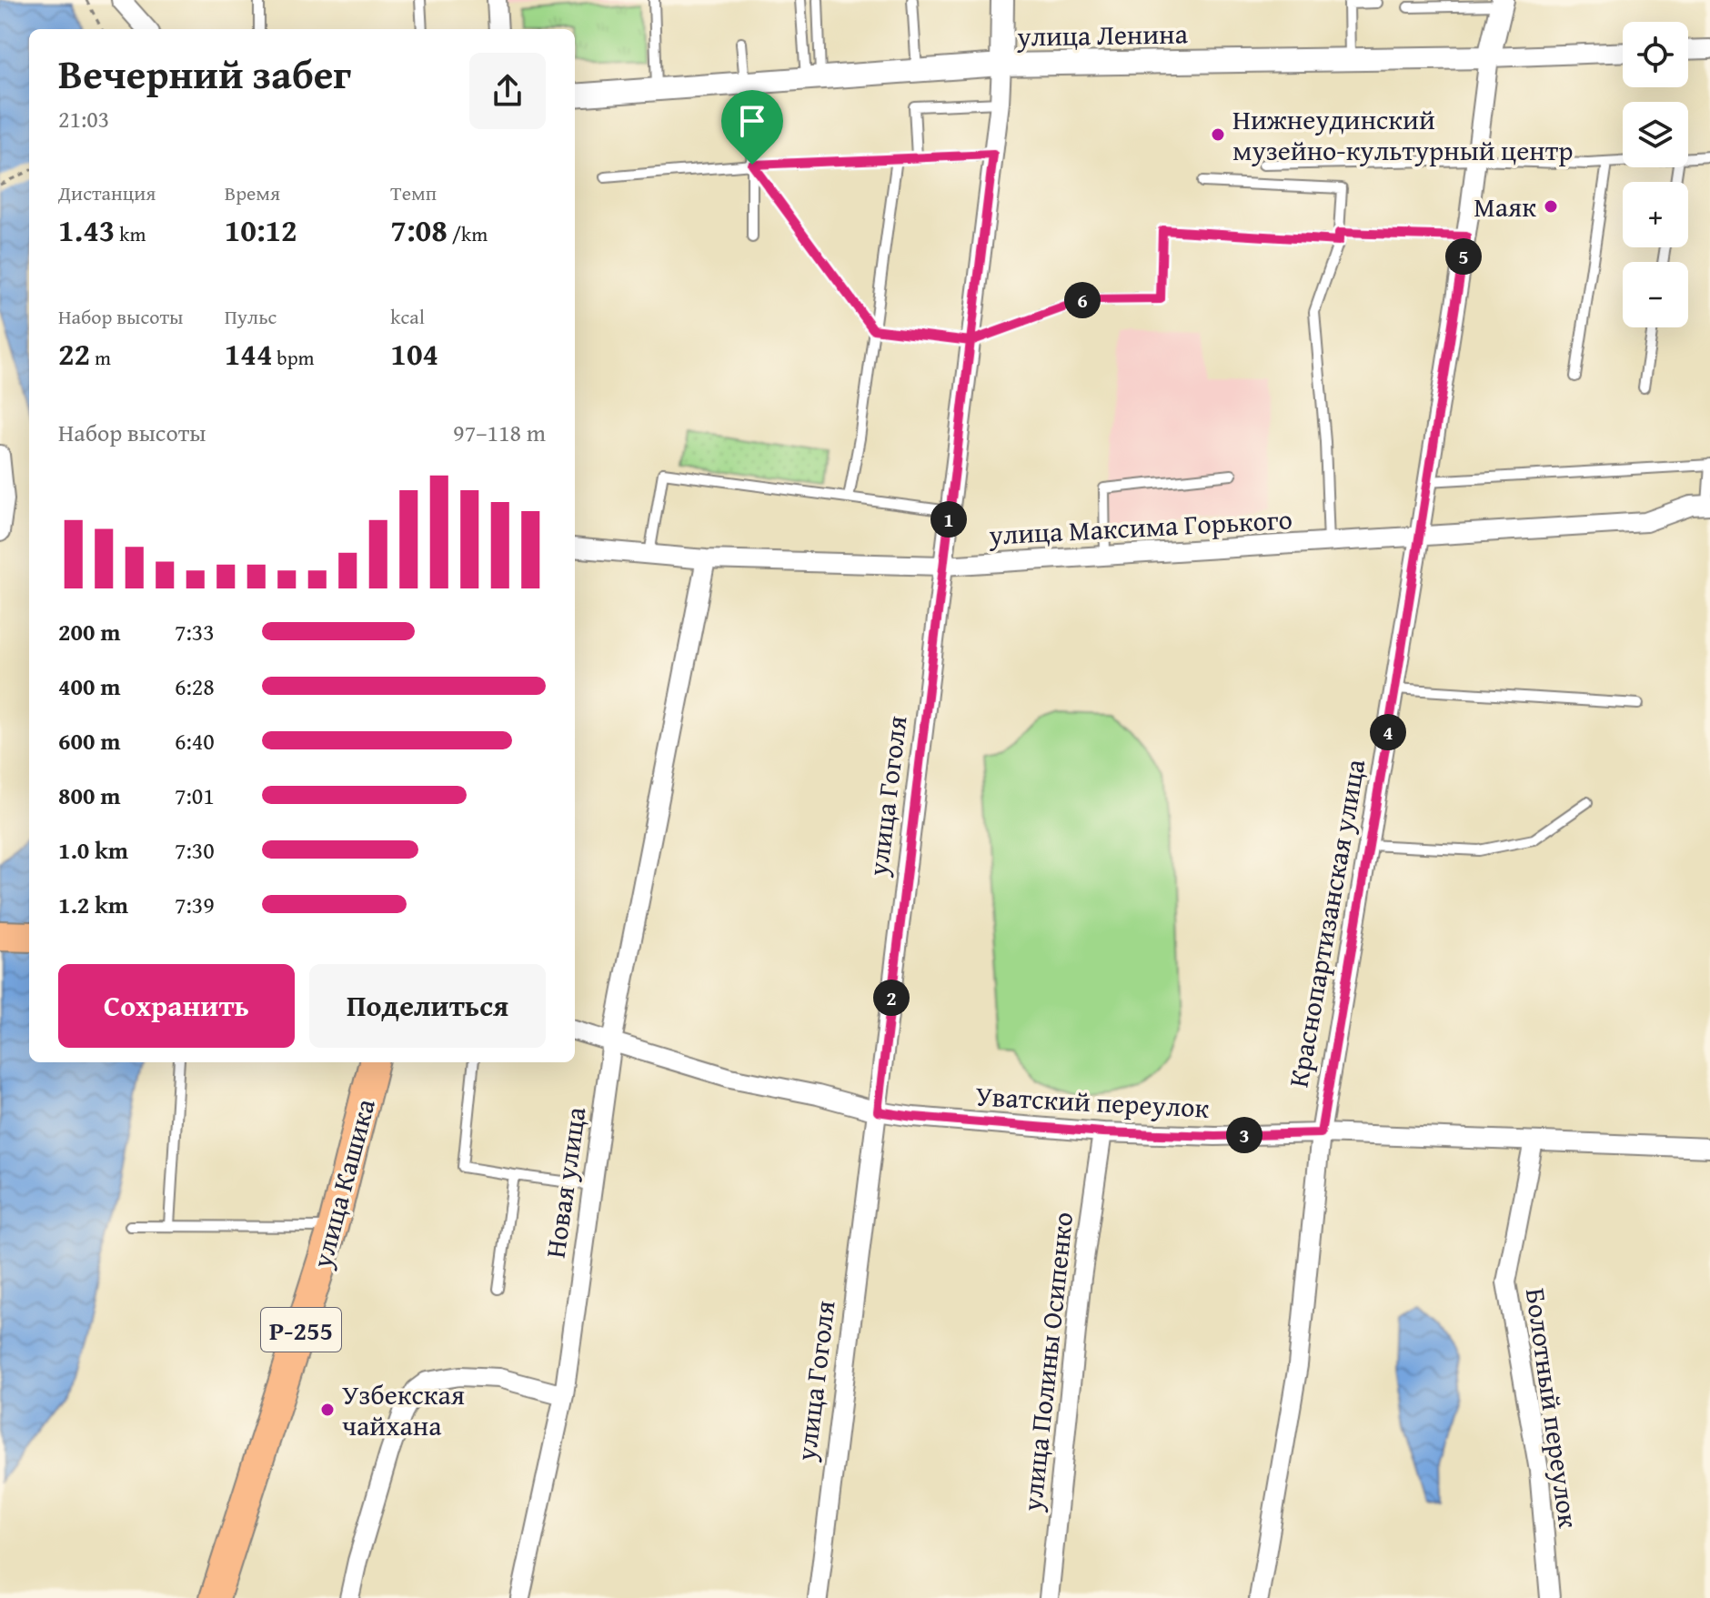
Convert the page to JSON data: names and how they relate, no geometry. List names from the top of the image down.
{
  "streets": {
    "highway": ["улица Кашика", "Р-255"],
    "street": [
      "улица Ленина",
      "улица Максима Горького",
      "улица Гоголя",
      "Краснопартизанская улица",
      "Уватский переулок",
      "Новая улица",
      "улица Полины Осипенко",
      "Болотный переулок"
    ]
  },
  "crossings": [
    ["улица Ленина", "улица Гоголя"],
    ["улица Ленина", "Краснопартизанская улица"],
    ["улица Максима Горького", "улица Гоголя"],
    ["улица Максима Горького", "Краснопартизанская улица"],
    ["улица Максима Горького", "Новая улица"],
    ["улица Гоголя", "Уватский переулок"],
    ["Краснопартизанская улица", "Уватский переулок"],
    ["Уватский переулок", "Новая улица"],
    ["Уватский переулок", "улица Полины Осипенко"],
    ["Уватский переулок", "Болотный переулок"]
  ],
  "places": ["Нижнеудинский музейно-культурный центр", "Маяк", "Узбекская чайхана"],
  "page": {
    "map_buttons": ["+", "−"],
    "heading": ["Вечерний забег", "21:03"],
    "stats": [
      ["Дистанция", "1.43 km"],
      ["Время", "10:12"],
      ["Темп", "7:08 /km"],
      ["Набор высоты", "22 m"],
      ["Пульс", "144 bpm"],
      ["kcal", "104"]
    ],
    "pins": [
      "5",
      "6",
      "1",
      "4",
      "2",
      "3"
    ],
    "chart": ["Набор высоты", "97–118 m"],
    "list": [
      {
        "name": "200 m",
        "note": "7:33"
      },
      {
        "name": "400 m",
        "note": "6:28"
      },
      {
        "name": "600 m",
        "note": "6:40"
      },
      {
        "name": "800 m",
        "note": "7:01"
      },
      {
        "name": "1.0 km",
        "note": "7:30"
      },
      {
        "name": "1.2 km",
        "note": "7:39"
      }
    ],
    "buttons": ["Сохранить", "Поделиться"]
  }
}
